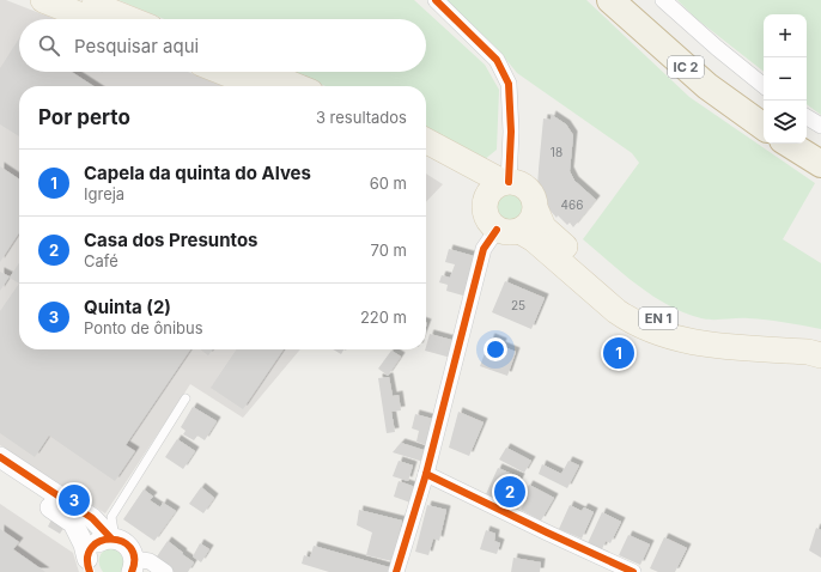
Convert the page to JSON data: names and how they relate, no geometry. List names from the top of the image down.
{
  "streets": {
    "highway": ["IC 2"],
    "main road": ["EN 1"]
  },
  "house_numbers": ["18", "466", "25"],
  "page": {
    "map_buttons": ["+", "−"],
    "search": "Pesquisar aqui",
    "heading": ["Por perto", "3 resultados"],
    "list": [
      {
        "mark": "1",
        "name": "Capela da quinta do Alves",
        "note": "Igreja",
        "value": "60 m"
      },
      {
        "mark": "2",
        "name": "Casa dos Presuntos",
        "note": "Café",
        "value": "70 m"
      },
      {
        "mark": "3",
        "name": "Quinta (2)",
        "note": "Ponto de ônibus",
        "value": "220 m"
      }
    ],
    "pins": ["1", "2", "3"]
  }
}
